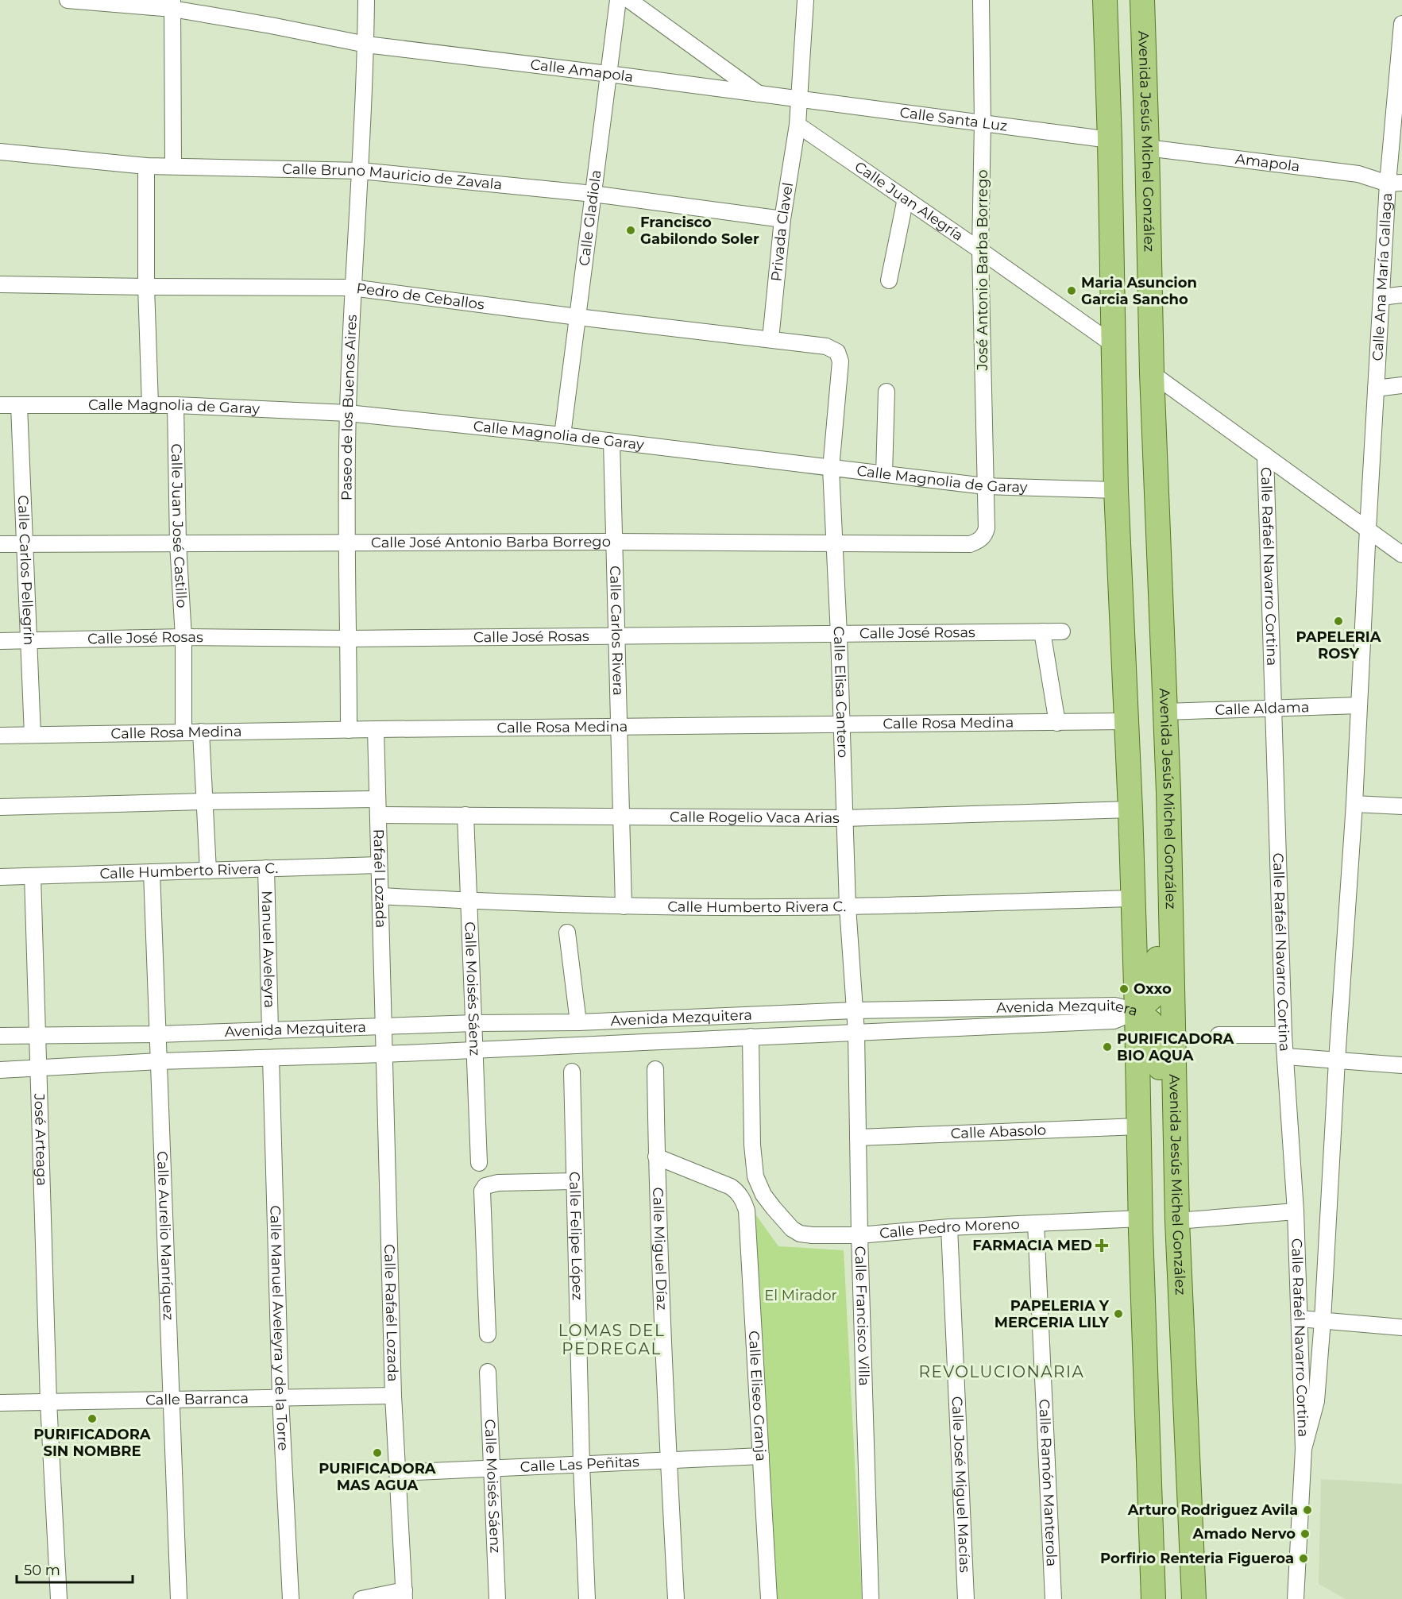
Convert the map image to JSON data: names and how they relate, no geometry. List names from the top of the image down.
{
  "streets": {
    "main road": ["Avenida Jesús Michel González"],
    "street": [
      "Calle Amapola",
      "Calle Santa Luz",
      "Amapola",
      "Calle Bruno Mauricio de Zavala",
      "Calle Juan Alegría",
      "Calle Gladiola",
      "Privada Clavel",
      "José Antonio Barba Borrego",
      "Calle Ana María Gallaga",
      "Pedro de Ceballos",
      "Calle Magnolia de Garay",
      "Paseo de los Buenos Aires",
      "Calle Juan José Castillo",
      "Calle José Antonio Barba Borrego",
      "Calle Rafaél Navarro Cortina",
      "Calle Carlos Pellegrín",
      "Calle Carlos Rivera",
      "Calle José Rosas",
      "Calle Elisa Cantero",
      "Calle Aldama",
      "Calle Rosa Medina",
      "Calle Rogelio Vaca Arias",
      "Calle Humberto Rivera C.",
      "Rafaél Lozada",
      "Manuel Aveleyra",
      "Calle Moisés Sáenz",
      "Avenida Mezquitera",
      "Calle Abasolo",
      "José Arteaga",
      "Calle Pedro Moreno",
      "Calle Aurelio Manríquez",
      "Calle Felipe López",
      "Calle Miguel Díaz",
      "Calle Rafaél Lozada",
      "Calle Francisco Villa",
      "Calle Manuel Aveleyra y de la Torre",
      "Calle Eliseo Granja",
      "Calle Barranca",
      "Calle Las Peñitas",
      "Calle Ramón Manterola",
      "Calle José Miguel Macías"
    ]
  },
  "crossings": [
    ["Calle Amapola", "Calle Santa Luz"],
    ["Calle Amapola", "Calle Gladiola"],
    ["Calle Amapola", "Privada Clavel"],
    ["Calle Amapola", "Paseo de los Buenos Aires"],
    ["Calle Santa Luz", "Privada Clavel"],
    ["Calle Santa Luz", "José Antonio Barba Borrego"],
    ["Avenida Jesús Michel González", "Amapola"],
    ["Avenida Jesús Michel González", "Calle Aldama"],
    ["Amapola", "Calle Ana María Gallaga"],
    ["Calle Bruno Mauricio de Zavala", "Calle Gladiola"],
    ["Calle Bruno Mauricio de Zavala", "Privada Clavel"],
    ["Calle Bruno Mauricio de Zavala", "Paseo de los Buenos Aires"],
    ["Calle Juan Alegría", "Privada Clavel"],
    ["Calle Juan Alegría", "José Antonio Barba Borrego"],
    ["Calle Gladiola", "Pedro de Ceballos"],
    ["Calle Gladiola", "Calle Magnolia de Garay"],
    ["Privada Clavel", "Pedro de Ceballos"],
    ["José Antonio Barba Borrego", "Calle Magnolia de Garay"],
    ["José Antonio Barba Borrego", "Calle José Antonio Barba Borrego"],
    ["Calle Ana María Gallaga", "Calle Rafaél Navarro Cortina"],
    ["Pedro de Ceballos", "Paseo de los Buenos Aires"],
    ["Pedro de Ceballos", "Calle Elisa Cantero"],
    ["Calle Magnolia de Garay", "Paseo de los Buenos Aires"],
    ["Calle Magnolia de Garay", "Calle Juan José Castillo"],
    ["Calle Magnolia de Garay", "Calle Carlos Pellegrín"],
    ["Calle Magnolia de Garay", "Calle Carlos Rivera"],
    ["Calle Magnolia de Garay", "Calle Elisa Cantero"],
    ["Paseo de los Buenos Aires", "Calle José Antonio Barba Borrego"],
    ["Paseo de los Buenos Aires", "Calle José Rosas"],
    ["Paseo de los Buenos Aires", "Calle Rosa Medina"],
    ["Calle Juan José Castillo", "Calle José Antonio Barba Borrego"],
    ["Calle Juan José Castillo", "Calle José Rosas"],
    ["Calle Juan José Castillo", "Calle Rosa Medina"],
    ["Calle José Antonio Barba Borrego", "Calle Carlos Pellegrín"],
    ["Calle José Antonio Barba Borrego", "Calle Carlos Rivera"],
    ["Calle José Antonio Barba Borrego", "Calle Elisa Cantero"],
    ["Calle Rafaél Navarro Cortina", "Calle Aldama"],
    ["Calle Carlos Pellegrín", "Calle José Rosas"],
    ["Calle Carlos Pellegrín", "Calle Rosa Medina"],
    ["Calle Carlos Rivera", "Calle José Rosas"],
    ["Calle Carlos Rivera", "Calle Rosa Medina"],
    ["Calle Carlos Rivera", "Calle Rogelio Vaca Arias"],
    ["Calle Carlos Rivera", "Calle Humberto Rivera C."],
    ["Calle José Rosas", "Calle Elisa Cantero"],
    ["Calle Elisa Cantero", "Calle Rosa Medina"],
    ["Calle Elisa Cantero", "Calle Rogelio Vaca Arias"],
    ["Calle Elisa Cantero", "Calle Humberto Rivera C."],
    ["Calle Elisa Cantero", "Avenida Mezquitera"],
    ["Calle Elisa Cantero", "Calle Francisco Villa"],
    ["Calle Rosa Medina", "Rafaél Lozada"],
    ["Calle Rogelio Vaca Arias", "Rafaél Lozada"],
    ["Calle Rogelio Vaca Arias", "Calle Moisés Sáenz"],
    ["Calle Humberto Rivera C.", "Rafaél Lozada"],
    ["Calle Humberto Rivera C.", "Manuel Aveleyra"],
    ["Calle Humberto Rivera C.", "Calle Moisés Sáenz"],
    ["Calle Humberto Rivera C.", "José Arteaga"],
    ["Calle Humberto Rivera C.", "Calle Aurelio Manríquez"],
    ["Rafaél Lozada", "Avenida Mezquitera"],
    ["Rafaél Lozada", "Calle Rafaél Lozada"],
    ["Manuel Aveleyra", "Avenida Mezquitera"],
    ["Calle Moisés Sáenz", "Avenida Mezquitera"],
    ["Calle Moisés Sáenz", "Calle Las Peñitas"],
    ["Avenida Mezquitera", "José Arteaga"],
    ["Avenida Mezquitera", "Calle Pedro Moreno"],
    ["Avenida Mezquitera", "Calle Aurelio Manríquez"],
    ["Avenida Mezquitera", "Calle Rafaél Lozada"],
    ["Avenida Mezquitera", "Calle Francisco Villa"],
    ["Avenida Mezquitera", "Calle Manuel Aveleyra y de la Torre"],
    ["Calle Abasolo", "Calle Francisco Villa"],
    ["José Arteaga", "Calle Barranca"],
    ["Calle Pedro Moreno", "Calle Francisco Villa"],
    ["Calle Pedro Moreno", "Calle Ramón Manterola"],
    ["Calle Pedro Moreno", "Calle José Miguel Macías"],
    ["Calle Aurelio Manríquez", "Calle Barranca"],
    ["Calle Felipe López", "Calle Las Peñitas"],
    ["Calle Miguel Díaz", "Calle Eliseo Granja"],
    ["Calle Miguel Díaz", "Calle Las Peñitas"],
    ["Calle Rafaél Lozada", "Calle Barranca"],
    ["Calle Rafaél Lozada", "Calle Las Peñitas"],
    ["Calle Manuel Aveleyra y de la Torre", "Calle Barranca"],
    ["Calle Eliseo Granja", "Calle Las Peñitas"]
  ],
  "districts": ["LOMAS DEL PEDREGAL", "REVOLUCIONARIA"],
  "parks": ["El Mirador"],
  "places": {
    "other": [
      "Francisco Gabilondo Soler",
      "Maria Asuncion Garcia Sancho",
      "PAPELERIA ROSY",
      "Oxxo",
      "PURIFICADORA BIO AQUA",
      "PAPELERIA Y MERCERIA LILY",
      "PURIFICADORA SIN NOMBRE",
      "PURIFICADORA MAS AGUA",
      "Arturo Rodriguez Avila",
      "Amado Nervo",
      "Porfirio Renteria Figueroa"
    ],
    "health": ["FARMACIA MED"]
  },
  "scale_bar": "50 m"
}
